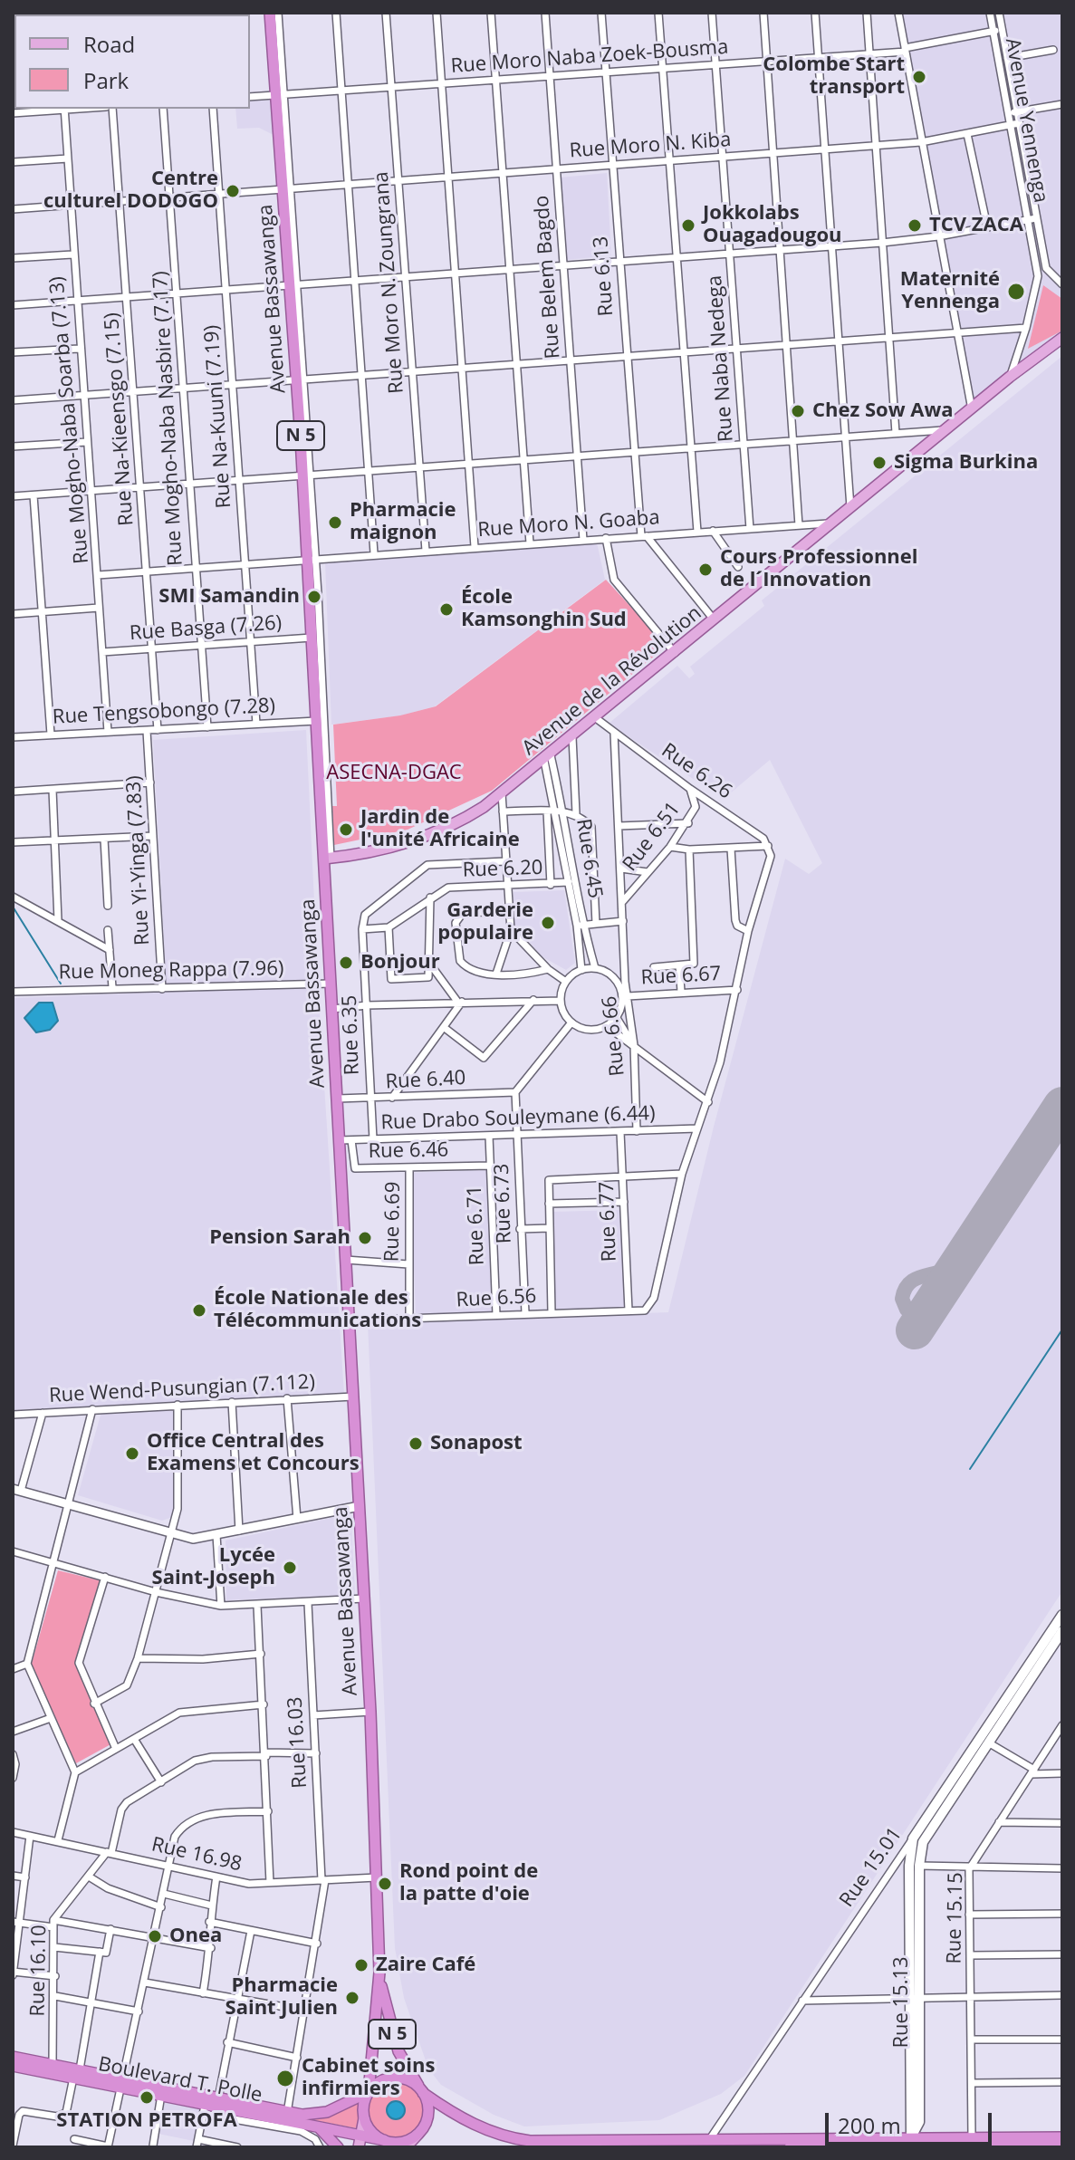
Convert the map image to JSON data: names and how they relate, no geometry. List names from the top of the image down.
{
  "streets": {
    "highway": ["Avenue Bassawanga", "N 5", "Boulevard T. Polle"],
    "main road": ["Avenue de la Révolution", "Rue 15.01", "Rue 15.13"],
    "street": [
      "Rue Moro Naba Zoek-Bousma",
      "Avenue Yennenga",
      "Rue Moro N. Kiba",
      "Rue 6.13",
      "Rue Belem Bagdo",
      "Rue Moro N. Zoungrana",
      "Rue Naba Nedega",
      "Rue Na-Kuuni (7.19)",
      "Rue Mogho-Naba Nasbire (7.17)",
      "Rue Na-Kieensgo (7.15)",
      "Rue Mogho-Naba Soarba (7.13)",
      "Rue Moro N. Goaba",
      "Rue Basga (7.26)",
      "Rue Tengsobongo (7.28)",
      "Rue 6.26",
      "Rue 6.51",
      "Rue 6.45",
      "Rue Yi-Yinga (7.83)",
      "Rue 6.20",
      "Rue Moneg Rappa (7.96)",
      "Rue 6.67",
      "Rue 6.35",
      "Rue 6.66",
      "Rue 6.40",
      "Rue Drabo Souleymane (6.44)",
      "Rue 6.46",
      "Rue 6.73",
      "Rue 6.69",
      "Rue 6.77",
      "Rue 6.71",
      "Rue 6.56",
      "Rue Wend-Pusungian (7.112)",
      "Rue 16.03",
      "Rue 16.98",
      "Rue 15.15",
      "Rue 16.10"
    ]
  },
  "crossings": [
    ["Rue Moro Naba Zoek-Bousma", "Avenue Yennenga"],
    ["Rue Moro Naba Zoek-Bousma", "Rue 6.13"],
    ["Rue Moro Naba Zoek-Bousma", "Rue Belem Bagdo"],
    ["Rue Moro Naba Zoek-Bousma", "Rue Moro N. Zoungrana"],
    ["Rue Moro Naba Zoek-Bousma", "Avenue Bassawanga"],
    ["Rue Moro Naba Zoek-Bousma", "Rue Naba Nedega"],
    ["Avenue Yennenga", "Rue Moro N. Kiba"],
    ["Rue Moro N. Kiba", "Rue 6.13"],
    ["Rue Moro N. Kiba", "Rue Belem Bagdo"],
    ["Rue Moro N. Kiba", "Rue Moro N. Zoungrana"],
    ["Rue Moro N. Kiba", "Avenue Bassawanga"],
    ["Rue Moro N. Kiba", "Rue Naba Nedega"],
    ["Rue Moro N. Kiba", "Rue Na-Kuuni (7.19)"],
    ["Rue Moro N. Kiba", "Rue Mogho-Naba Nasbire (7.17)"],
    ["Rue Moro N. Kiba", "Rue Na-Kieensgo (7.15)"],
    ["Rue Moro N. Kiba", "Rue Mogho-Naba Soarba (7.13)"],
    ["Rue 6.13", "Rue Moro N. Goaba"],
    ["Rue Belem Bagdo", "Rue Moro N. Goaba"],
    ["Rue Moro N. Zoungrana", "Rue Moro N. Goaba"],
    ["Avenue Bassawanga", "N 5"],
    ["Avenue Bassawanga", "Rue Moro N. Goaba"],
    ["Avenue Bassawanga", "Rue Basga (7.26)"],
    ["Avenue Bassawanga", "Avenue de la Révolution"],
    ["Avenue Bassawanga", "Rue Tengsobongo (7.28)"],
    ["Avenue Bassawanga", "Rue Moneg Rappa (7.96)"],
    ["Avenue Bassawanga", "Rue 6.40"],
    ["Avenue Bassawanga", "Rue Drabo Souleymane (6.44)"],
    ["Avenue Bassawanga", "Rue 6.46"],
    ["Avenue Bassawanga", "Rue 6.56"],
    ["Avenue Bassawanga", "Rue Wend-Pusungian (7.112)"],
    ["Avenue Bassawanga", "Rue 16.98"],
    ["Avenue Bassawanga", "Boulevard T. Polle"],
    ["Rue Naba Nedega", "Rue Moro N. Goaba"],
    ["Rue Na-Kuuni (7.19)", "Rue Moro N. Goaba"],
    ["Rue Na-Kuuni (7.19)", "Rue Basga (7.26)"],
    ["Rue Na-Kuuni (7.19)", "Rue Tengsobongo (7.28)"],
    ["Rue Mogho-Naba Nasbire (7.17)", "Rue Moro N. Goaba"],
    ["Rue Mogho-Naba Nasbire (7.17)", "Rue Basga (7.26)"],
    ["Rue Mogho-Naba Nasbire (7.17)", "Rue Tengsobongo (7.28)"],
    ["Rue Na-Kieensgo (7.15)", "Rue Moro N. Goaba"],
    ["Rue Na-Kieensgo (7.15)", "Rue Basga (7.26)"],
    ["Rue Na-Kieensgo (7.15)", "Rue Tengsobongo (7.28)"],
    ["Rue Mogho-Naba Soarba (7.13)", "Rue Moro N. Goaba"],
    ["Rue Mogho-Naba Soarba (7.13)", "Rue Basga (7.26)"],
    ["Rue Mogho-Naba Soarba (7.13)", "Rue Tengsobongo (7.28)"],
    ["N 5", "Rue 15.01"],
    ["N 5", "Rue 15.15"],
    ["N 5", "Rue 15.13"],
    ["N 5", "Boulevard T. Polle"],
    ["Rue Moro N. Goaba", "Avenue de la Révolution"],
    ["Avenue de la Révolution", "Rue 6.26"],
    ["Avenue de la Révolution", "Rue 6.45"],
    ["Rue Tengsobongo (7.28)", "Rue Yi-Yinga (7.83)"],
    ["Rue 6.26", "Rue 6.51"],
    ["Rue 6.26", "Rue 6.66"],
    ["Rue 6.51", "Rue 6.66"],
    ["Rue 6.45", "Rue 6.20"],
    ["Rue Yi-Yinga (7.83)", "Rue Moneg Rappa (7.96)"],
    ["Rue 6.67", "Rue 6.66"],
    ["Rue 6.35", "Rue 6.40"],
    ["Rue 6.35", "Rue Drabo Souleymane (6.44)"],
    ["Rue 6.66", "Rue Drabo Souleymane (6.44)"],
    ["Rue 6.40", "Rue 6.73"],
    ["Rue Drabo Souleymane (6.44)", "Rue 6.46"],
    ["Rue Drabo Souleymane (6.44)", "Rue 6.73"],
    ["Rue Drabo Souleymane (6.44)", "Rue 6.77"],
    ["Rue Drabo Souleymane (6.44)", "Rue 6.71"],
    ["Rue 6.46", "Rue 6.69"],
    ["Rue 6.46", "Rue 6.71"],
    ["Rue 6.73", "Rue 6.56"],
    ["Rue 6.69", "Rue 6.56"],
    ["Rue 6.77", "Rue 6.56"],
    ["Rue 6.71", "Rue 6.56"],
    ["Rue 16.03", "Rue 16.98"],
    ["Rue 16.03", "Rue 16.10"],
    ["Rue 16.03", "Boulevard T. Polle"],
    ["Rue 16.98", "Rue 16.10"],
    ["Rue 15.01", "Rue 15.13"],
    ["Rue 16.10", "Boulevard T. Polle"]
  ],
  "parks": ["ASECNA-DGAC"],
  "places": [
    "Colombe Start transport",
    "Centre culturel DODOGO",
    "Jokkolabs Ouagadougou",
    "TCV ZACA",
    "Maternité Yennenga",
    "Chez Sow Awa",
    "Sigma Burkina",
    "Pharmacie maignon",
    "Cours Professionnel de l´Innovation",
    "SMI Samandin",
    "École Kamsonghin Sud",
    "Jardin de l'unité Africaine",
    "Garderie populaire",
    "Bonjour",
    "Pension Sarah",
    "École Nationale des Télécommunications",
    "Sonapost",
    "Office Central des Examens et Concours",
    "Lycée Saint-Joseph",
    "Rond point de la patte d'oie",
    "Onea",
    "Zaire Café",
    "Pharmacie Saint Julien",
    "Cabinet soins infirmiers",
    "STATION PETROFA"
  ],
  "legend": ["Road", "Park"],
  "scale_bar": "200 m"
}
